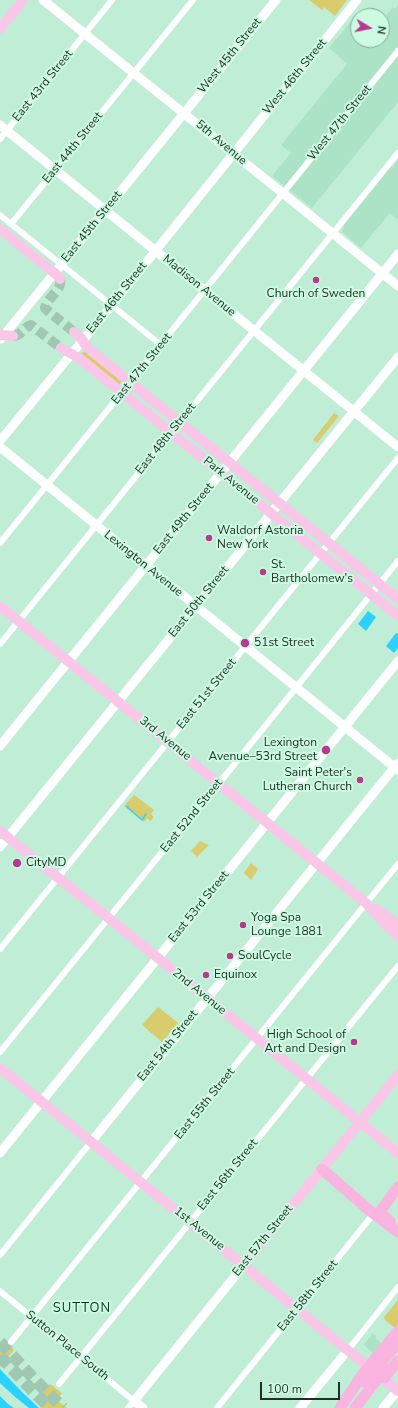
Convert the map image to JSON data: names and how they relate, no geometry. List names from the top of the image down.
{
  "streets": {
    "main road": [
      "West 45th Street",
      "West 46th Street",
      "5th Avenue",
      "East 45th Street",
      "Madison Avenue",
      "East 46th Street",
      "Park Avenue",
      "East 49th Street",
      "Lexington Avenue",
      "East 50th Street",
      "3rd Avenue",
      "East 53rd Street",
      "2nd Avenue",
      "East 54th Street",
      "1st Avenue",
      "East 57th Street"
    ],
    "street": [
      "East 43rd Street",
      "West 47th Street",
      "East 44th Street",
      "East 47th Street",
      "East 48th Street",
      "East 51st Street",
      "East 52nd Street",
      "East 55th Street",
      "East 56th Street",
      "East 58th Street",
      "Sutton Place South"
    ]
  },
  "crossings": [
    ["West 45th Street", "5th Avenue"],
    ["West 45th Street", "East 45th Street"],
    ["West 46th Street", "5th Avenue"],
    ["West 46th Street", "East 46th Street"],
    ["East 43rd Street", "5th Avenue"],
    ["East 43rd Street", "Madison Avenue"],
    ["West 47th Street", "5th Avenue"],
    ["West 47th Street", "East 47th Street"],
    ["5th Avenue", "East 44th Street"],
    ["5th Avenue", "East 45th Street"],
    ["5th Avenue", "East 46th Street"],
    ["5th Avenue", "East 47th Street"],
    ["5th Avenue", "East 48th Street"],
    ["5th Avenue", "East 49th Street"],
    ["East 44th Street", "Madison Avenue"],
    ["East 45th Street", "Madison Avenue"],
    ["Madison Avenue", "East 46th Street"],
    ["Madison Avenue", "East 47th Street"],
    ["Madison Avenue", "East 48th Street"],
    ["Madison Avenue", "East 49th Street"],
    ["Madison Avenue", "East 50th Street"],
    ["East 46th Street", "Park Avenue"],
    ["East 47th Street", "Park Avenue"],
    ["East 47th Street", "Lexington Avenue"],
    ["East 48th Street", "Park Avenue"],
    ["East 48th Street", "Lexington Avenue"],
    ["East 48th Street", "3rd Avenue"],
    ["Park Avenue", "East 49th Street"],
    ["Park Avenue", "East 50th Street"],
    ["Park Avenue", "East 51st Street"],
    ["Park Avenue", "East 52nd Street"],
    ["East 49th Street", "Lexington Avenue"],
    ["East 49th Street", "3rd Avenue"],
    ["Lexington Avenue", "East 50th Street"],
    ["Lexington Avenue", "East 51st Street"],
    ["Lexington Avenue", "East 52nd Street"],
    ["Lexington Avenue", "East 53rd Street"],
    ["Lexington Avenue", "East 54th Street"],
    ["East 50th Street", "3rd Avenue"],
    ["East 50th Street", "2nd Avenue"],
    ["East 51st Street", "3rd Avenue"],
    ["East 51st Street", "2nd Avenue"],
    ["3rd Avenue", "East 52nd Street"],
    ["3rd Avenue", "East 53rd Street"],
    ["3rd Avenue", "East 54th Street"],
    ["3rd Avenue", "East 55th Street"],
    ["East 52nd Street", "2nd Avenue"],
    ["East 53rd Street", "2nd Avenue"],
    ["East 53rd Street", "1st Avenue"],
    ["2nd Avenue", "East 54th Street"],
    ["2nd Avenue", "East 55th Street"],
    ["2nd Avenue", "East 56th Street"],
    ["2nd Avenue", "East 57th Street"],
    ["East 54th Street", "1st Avenue"],
    ["East 55th Street", "1st Avenue"],
    ["East 55th Street", "Sutton Place South"],
    ["East 56th Street", "1st Avenue"],
    ["East 56th Street", "Sutton Place South"],
    ["1st Avenue", "East 57th Street"],
    ["1st Avenue", "East 58th Street"],
    ["East 57th Street", "Sutton Place South"]
  ],
  "districts": ["SUTTON"],
  "places": [
    "Church of Sweden",
    "Waldorf Astoria New York",
    "St. Bartholomew's",
    "51st Street",
    "Lexington Avenue–53rd Street",
    "Saint Peter's Lutheran Church",
    "CityMD",
    "Yoga Spa Lounge 1881",
    "SoulCycle",
    "Equinox",
    "High School of Art and Design"
  ],
  "scale_bar": "100 m",
  "north": "right"
}
